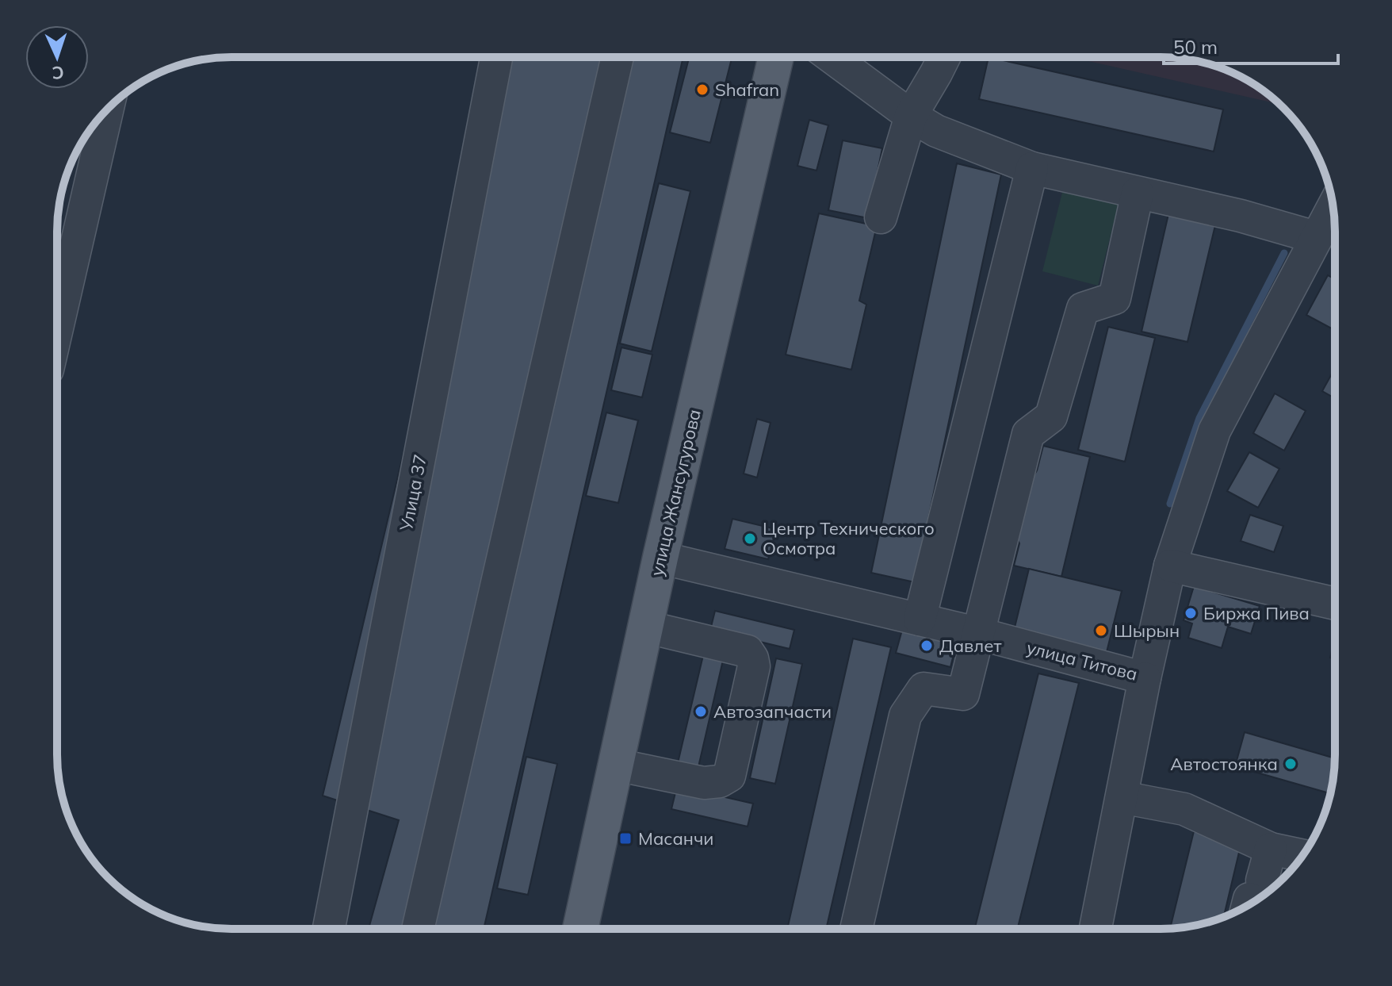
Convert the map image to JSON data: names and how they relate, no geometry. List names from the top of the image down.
{
  "streets": {
    "main road": ["улица Жансугурова"],
    "street": ["Улица 37", "улица Титова"]
  },
  "crossings": [
    ["улица Жансугурова", "улица Титова"]
  ],
  "places": {
    "other": [
      "Shafran",
      "Центр Технического Осмотра",
      "Биржа Пива",
      "Шырын",
      "Давлет",
      "Автозапчасти",
      "Автостоянка"
    ],
    "transit": ["Масанчи"]
  },
  "scale_bar": "50 m",
  "north": "bottom"
}
